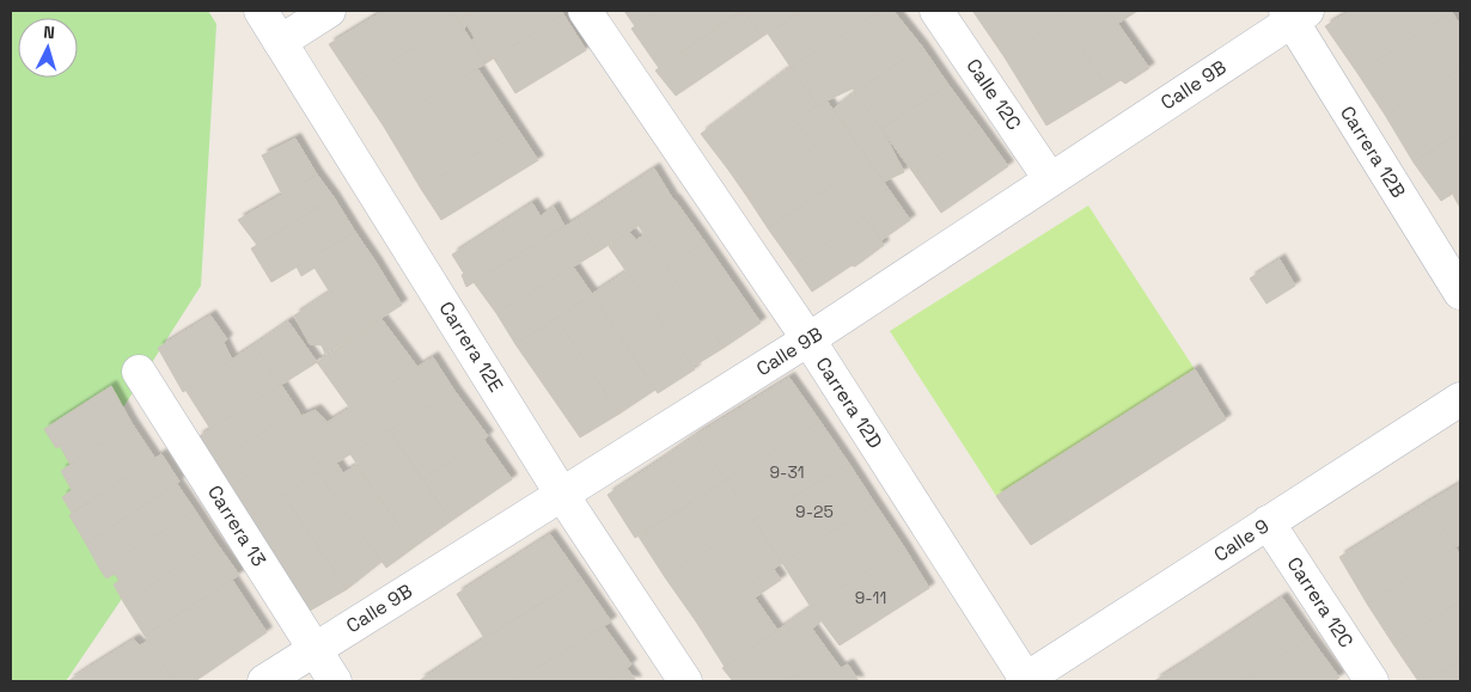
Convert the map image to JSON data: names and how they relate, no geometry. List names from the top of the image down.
{
  "streets": {
    "street": [
      "Calle 9B",
      "Calle 12C",
      "Carrera 12B",
      "Carrera 12E",
      "Carrera 12D",
      "Carrera 13",
      "Calle 9",
      "Carrera 12C"
    ]
  },
  "crossings": [
    ["Calle 9B", "Calle 12C"],
    ["Calle 9B", "Carrera 12B"],
    ["Calle 9B", "Carrera 12E"],
    ["Calle 9B", "Carrera 12D"],
    ["Calle 9B", "Carrera 13"],
    ["Carrera 12D", "Calle 9"],
    ["Calle 9", "Carrera 12C"]
  ],
  "house_numbers": ["9-31", "9-25", "9-11"],
  "north": "top"
}
